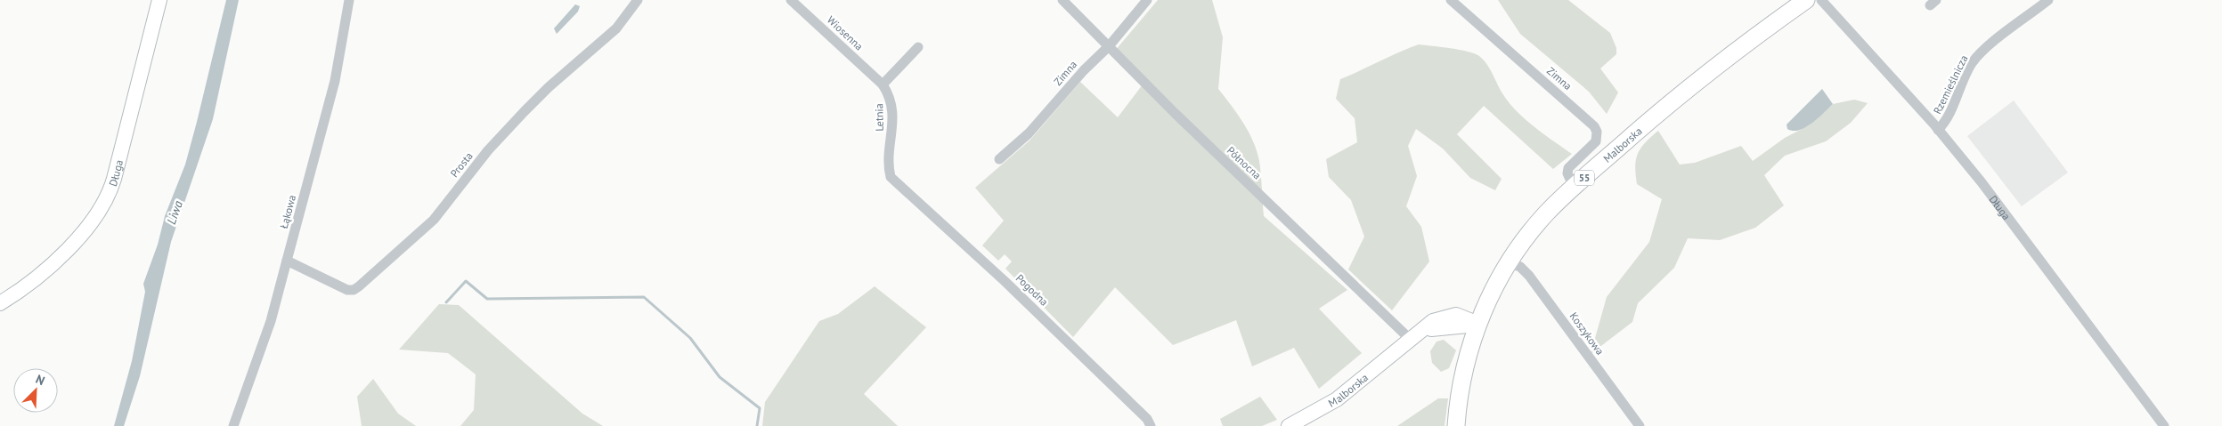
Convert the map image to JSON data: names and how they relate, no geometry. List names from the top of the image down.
{
  "streets": {
    "main road": ["Malborska", "55"],
    "street": [
      "Wiosenna",
      "Zimna",
      "Rzemieślnicza",
      "Letnia",
      "Północna",
      "Prosta",
      "Długa",
      "Łąkowa",
      "Pogodna",
      "Koszykowa"
    ]
  },
  "crossings": [
    ["Wiosenna", "Letnia"],
    ["Zimna", "Malborska"],
    ["Zimna", "Północna"],
    ["Rzemieślnicza", "Długa"],
    ["Letnia", "Pogodna"],
    ["Malborska", "Północna"],
    ["Malborska", "55"],
    ["Malborska", "Koszykowa"],
    ["Prosta", "Łąkowa"]
  ],
  "water": ["Liwa"],
  "north": "top right"
}
